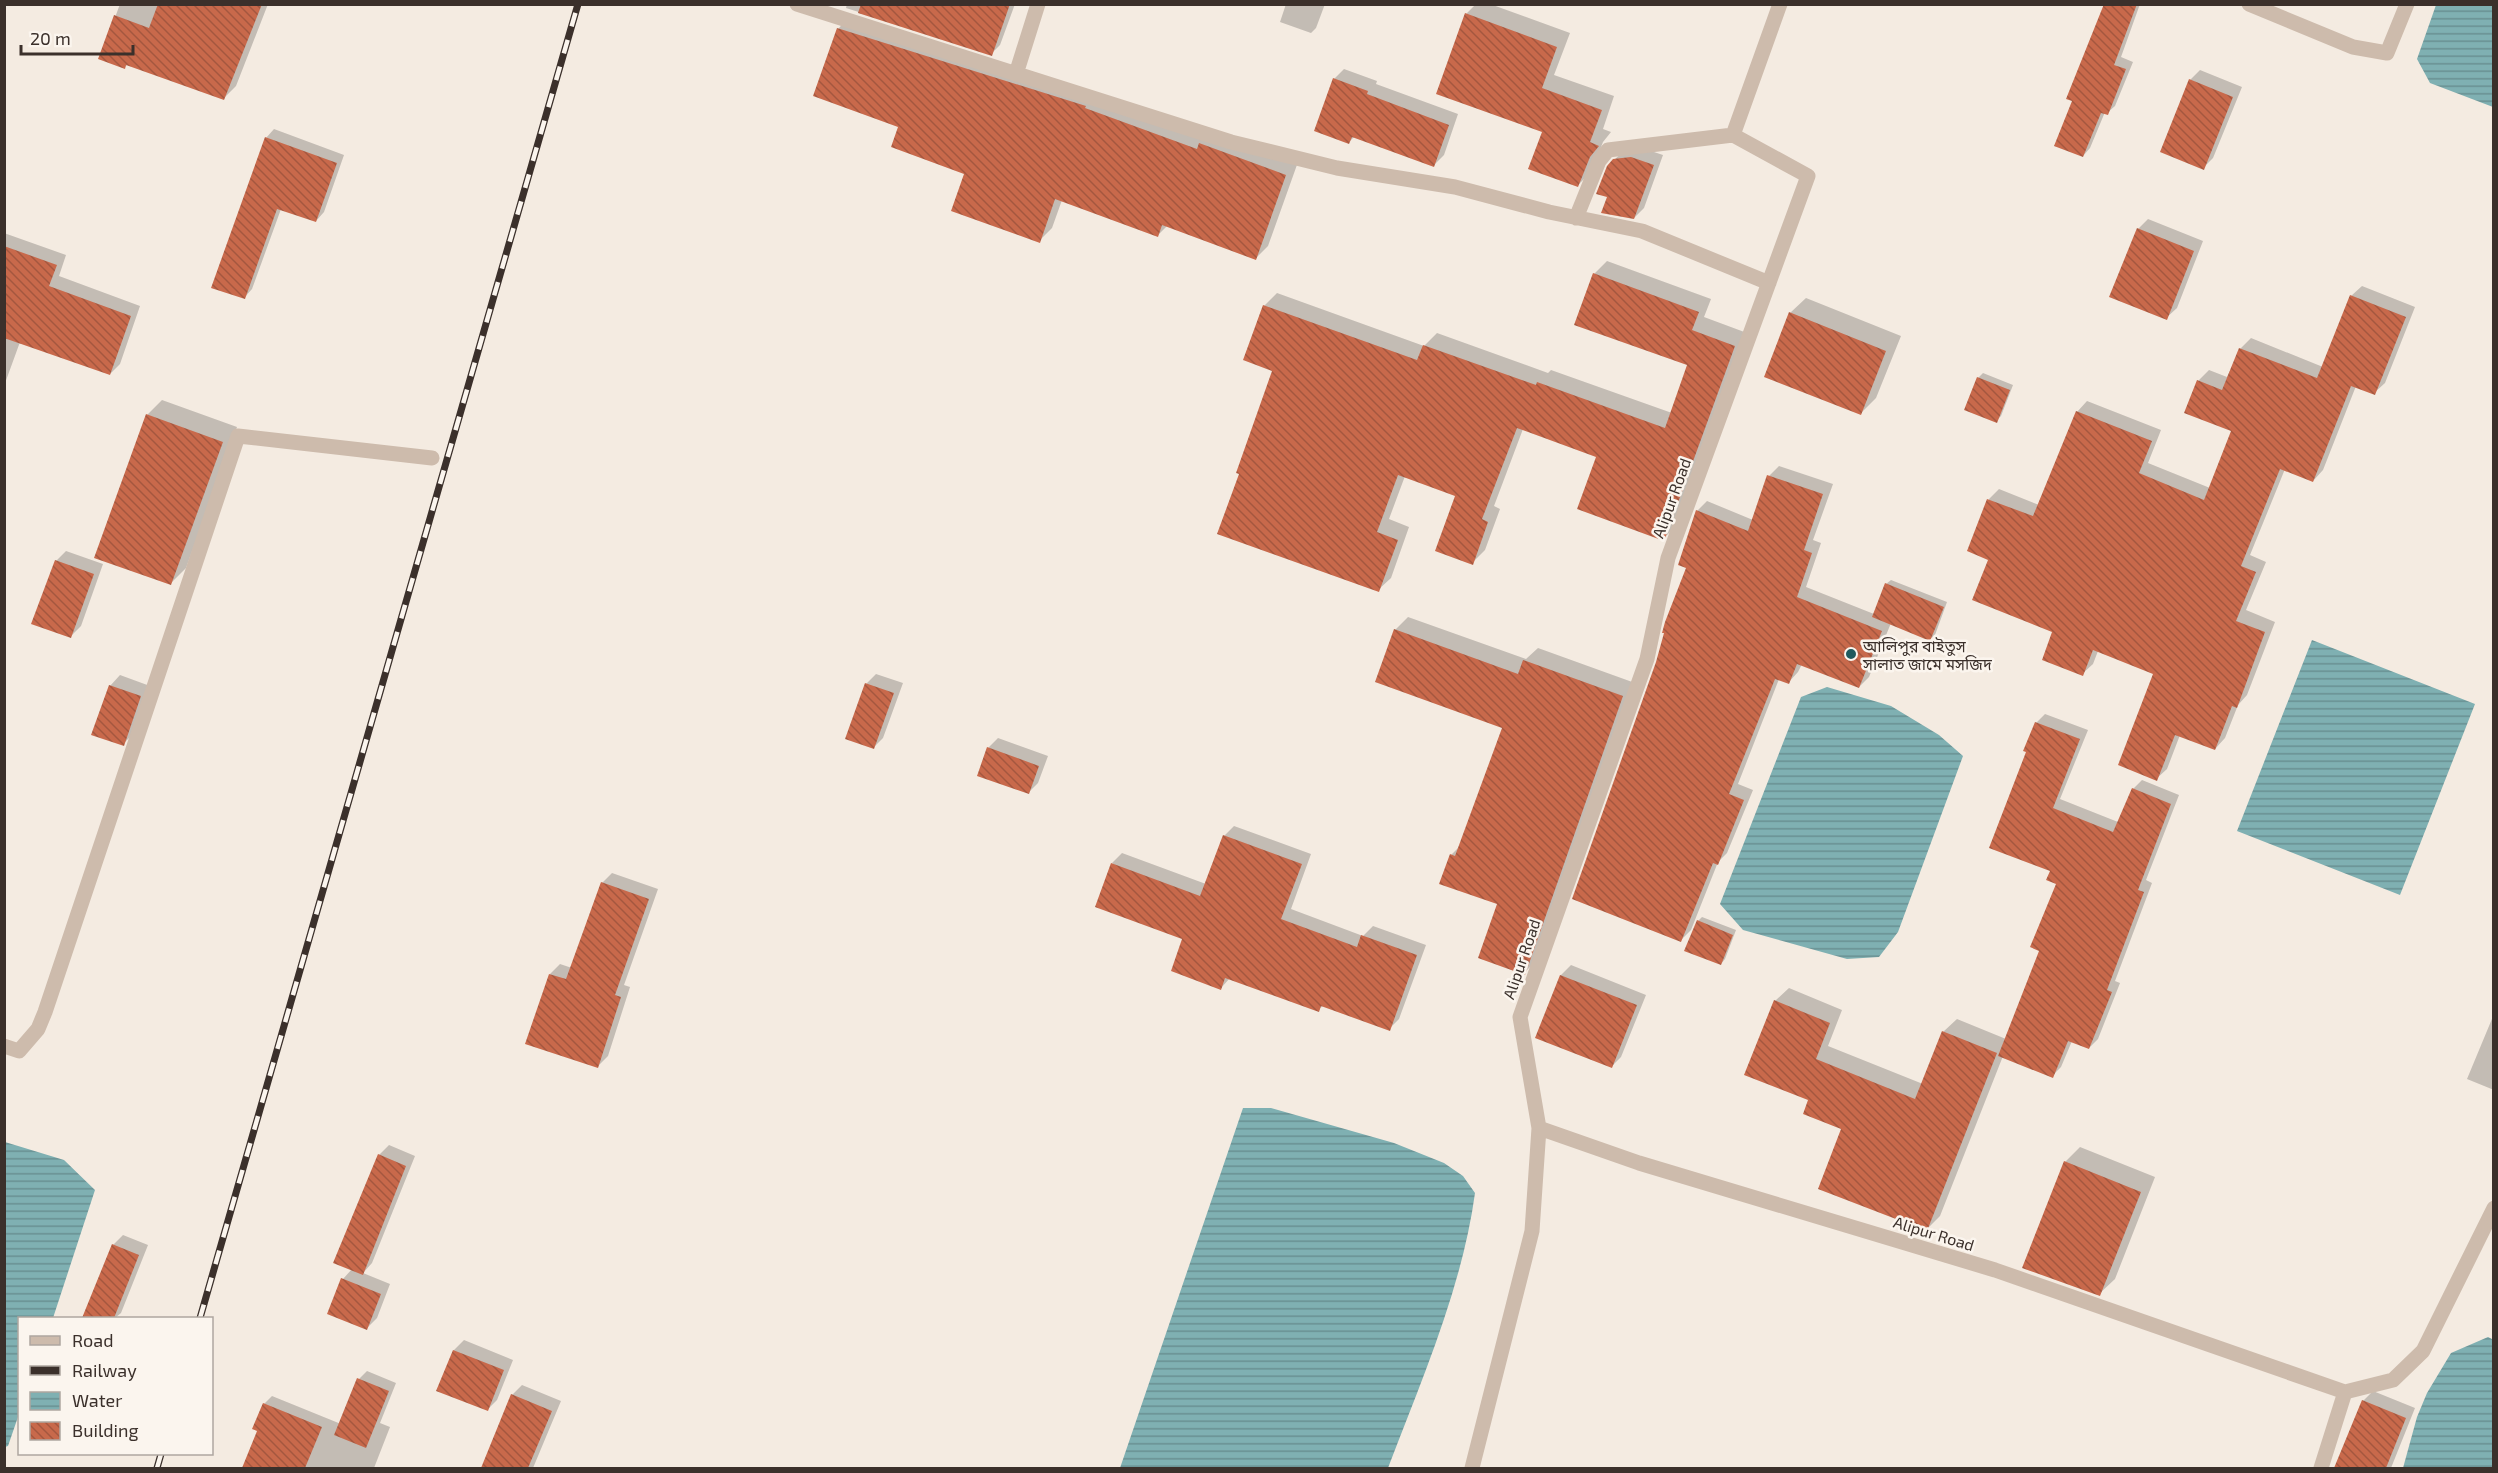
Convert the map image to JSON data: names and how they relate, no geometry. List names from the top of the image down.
{
  "streets": {
    "street": ["Alipur Road"]
  },
  "places": ["আলিপুর বাইতুস সালাত জামে মসজিদ"],
  "legend": [
    "Road",
    "Railway",
    "Water",
    "Building"
  ],
  "scale_bar": "20 m"
}
